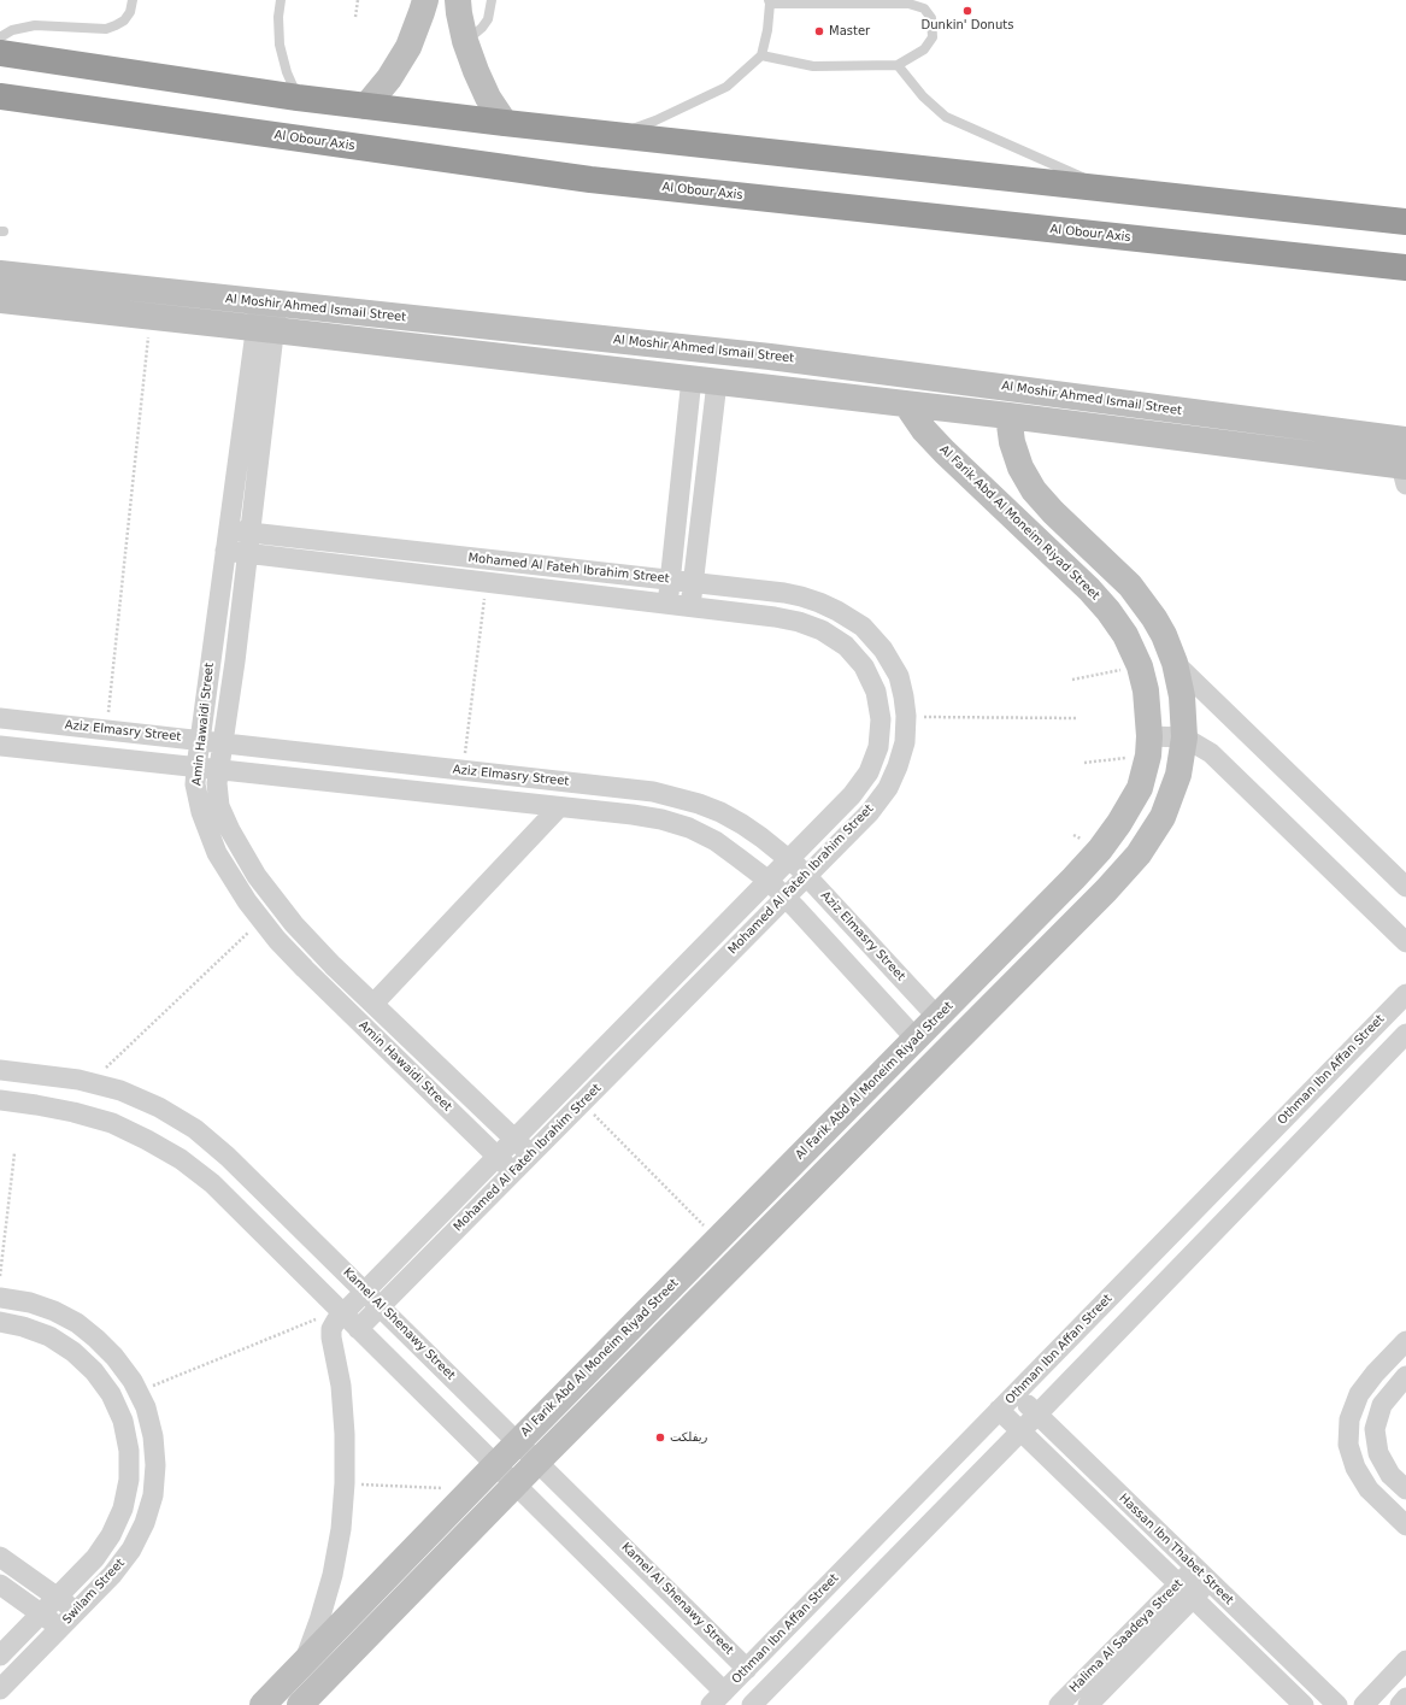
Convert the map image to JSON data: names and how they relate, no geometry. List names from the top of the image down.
{
  "streets": {
    "highway": ["Al Obour Axis"],
    "street": [
      "Al Moshir Ahmed Ismail Street",
      "Al Farik Abd Al Moneim Riyad Street",
      "Mohamed Al Fateh Ibrahim Street",
      "Amin Hawaidi Street",
      "Aziz Elmasry Street",
      "Othman Ibn Affan Street",
      "Kamel Al Shenawy Street",
      "Hassan Ibn Thabet Street",
      "Swilam Street",
      "Halima Al Saadeya Street"
    ]
  },
  "crossings": [
    ["Al Moshir Ahmed Ismail Street", "Amin Hawaidi Street"],
    ["Al Farik Abd Al Moneim Riyad Street", "Mohamed Al Fateh Ibrahim Street"],
    ["Al Farik Abd Al Moneim Riyad Street", "Aziz Elmasry Street"],
    ["Al Farik Abd Al Moneim Riyad Street", "Kamel Al Shenawy Street"],
    ["Mohamed Al Fateh Ibrahim Street", "Amin Hawaidi Street"],
    ["Mohamed Al Fateh Ibrahim Street", "Aziz Elmasry Street"],
    ["Mohamed Al Fateh Ibrahim Street", "Kamel Al Shenawy Street"],
    ["Amin Hawaidi Street", "Aziz Elmasry Street"],
    ["Othman Ibn Affan Street", "Kamel Al Shenawy Street"],
    ["Othman Ibn Affan Street", "Hassan Ibn Thabet Street"],
    ["Hassan Ibn Thabet Street", "Halima Al Saadeya Street"]
  ],
  "places": ["Dunkin' Donuts", "Master", "ريفلكت"]
}
